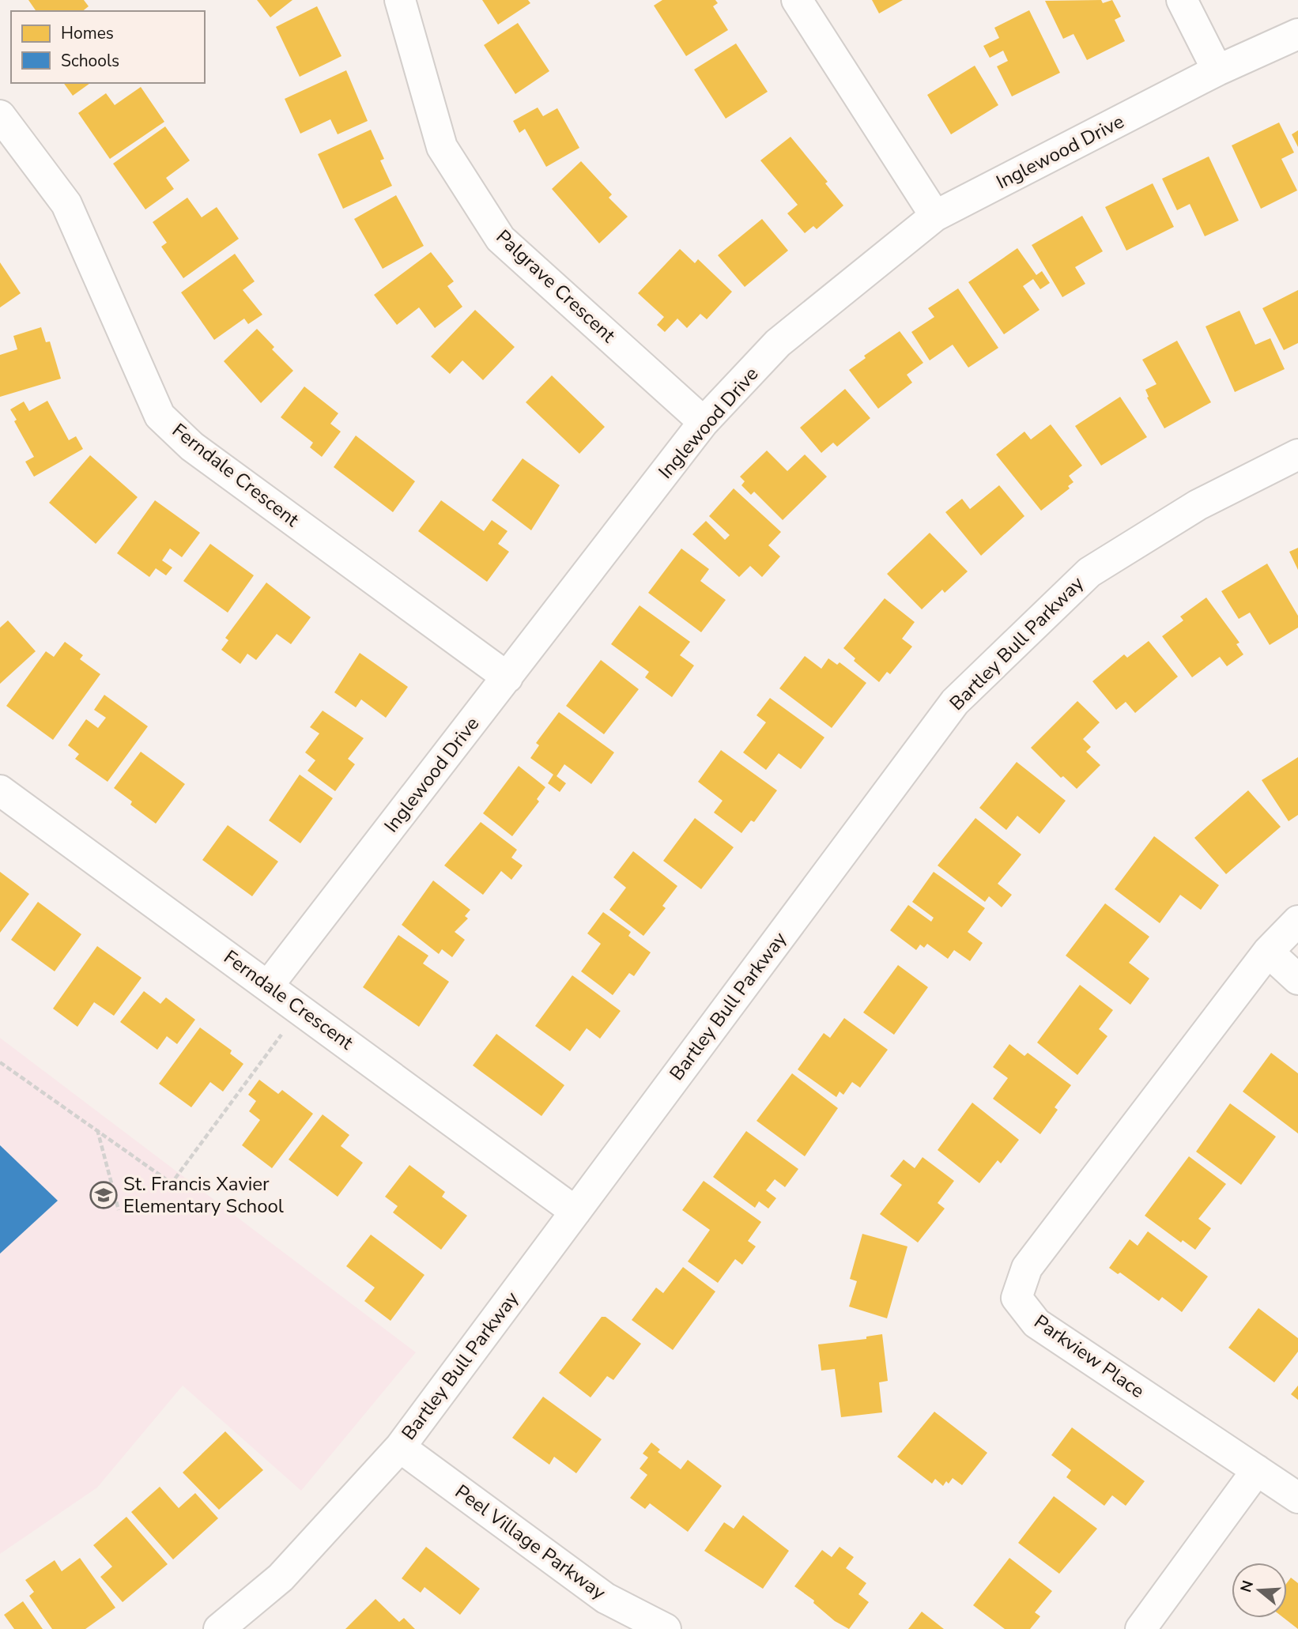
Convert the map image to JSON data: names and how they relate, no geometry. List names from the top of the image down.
{
  "streets": {
    "street": [
      "Inglewood Drive",
      "Palgrave Crescent",
      "Ferndale Crescent",
      "Bartley Bull Parkway",
      "Parkview Place",
      "Peel Village Parkway"
    ]
  },
  "crossings": [
    ["Inglewood Drive", "Palgrave Crescent"],
    ["Inglewood Drive", "Ferndale Crescent"],
    ["Ferndale Crescent", "Bartley Bull Parkway"],
    ["Bartley Bull Parkway", "Peel Village Parkway"]
  ],
  "places": {
    "school or university": ["St. Francis Xavier Elementary School"]
  },
  "legend": ["Homes", "Schools"],
  "north": "left"
}
